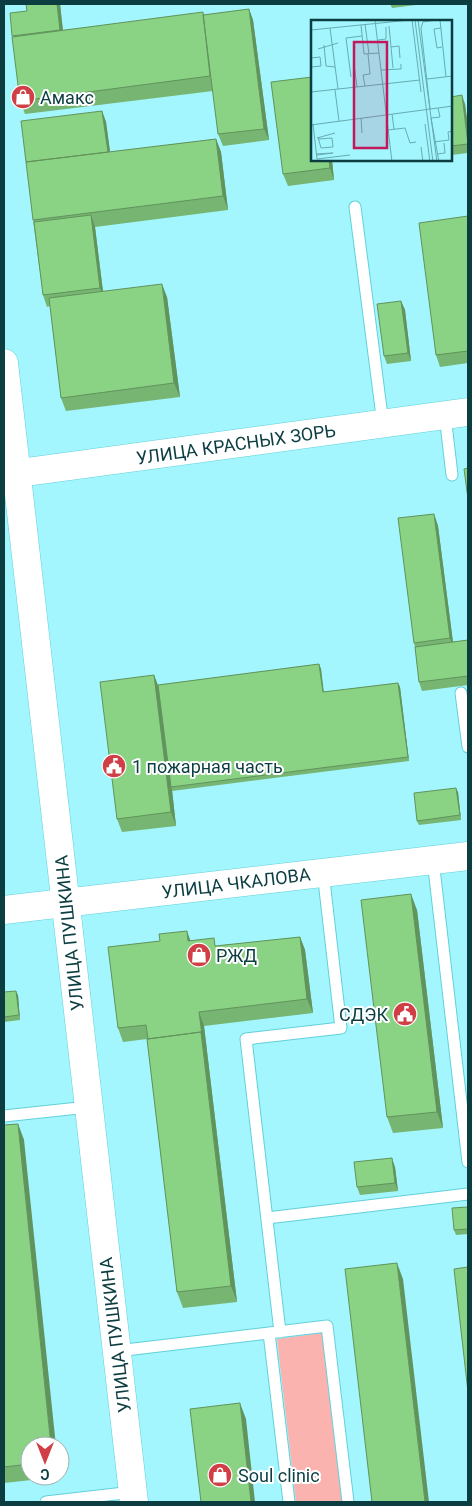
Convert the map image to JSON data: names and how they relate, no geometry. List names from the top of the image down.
{
  "streets": {
    "street": ["УЛИЦА КРАСНЫХ ЗОРЬ", "УЛИЦА ЧКАЛОВА", "УЛИЦА ПУШКИНА"]
  },
  "crossings": [
    ["УЛИЦА КРАСНЫХ ЗОРЬ", "УЛИЦА ПУШКИНА"],
    ["УЛИЦА ЧКАЛОВА", "УЛИЦА ПУШКИНА"]
  ],
  "places": {
    "shop": ["Амакс", "РЖД", "Soul clinic"],
    "public building": ["1 пожарная часть", "СДЭК"]
  },
  "north": "bottom"
}
